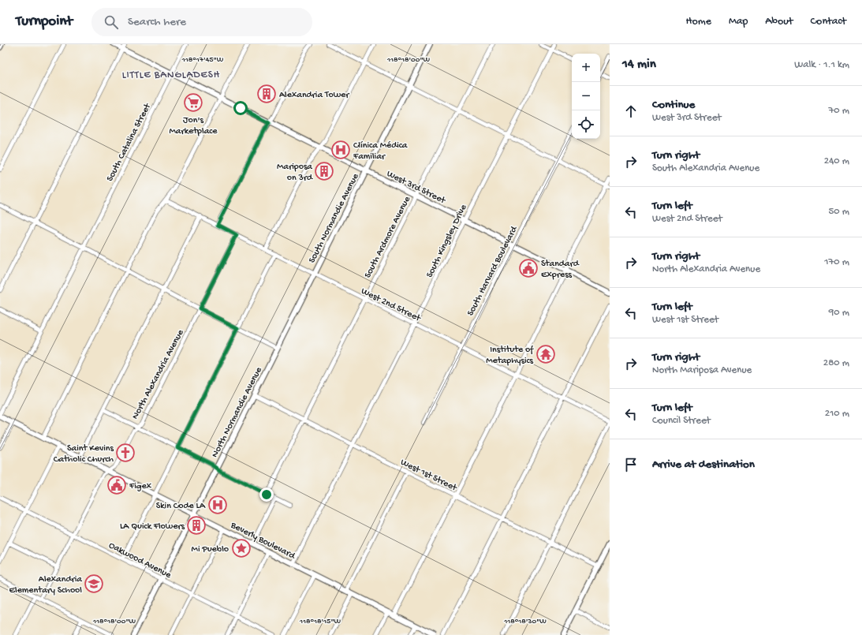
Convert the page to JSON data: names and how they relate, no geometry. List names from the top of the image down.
{
  "streets": {
    "main road": [
      "West 3rd Street",
      "South Normandie Avenue",
      "North Normandie Avenue",
      "Beverly Boulevard"
    ],
    "street": [
      "South Catalina Street",
      "South Ardmore Avenue",
      "South Kingsley Drive",
      "South Harvard Boulevard",
      "West 2nd Street",
      "North Alexandria Avenue",
      "West 1st Street",
      "Oakwood Avenue"
    ]
  },
  "crossings": [
    ["South Catalina Street", "West 3rd Street"],
    ["West 3rd Street", "South Normandie Avenue"],
    ["West 3rd Street", "South Ardmore Avenue"],
    ["West 3rd Street", "South Kingsley Drive"],
    ["West 3rd Street", "South Harvard Boulevard"],
    ["South Normandie Avenue", "West 2nd Street"],
    ["South Normandie Avenue", "North Normandie Avenue"],
    ["South Ardmore Avenue", "West 2nd Street"],
    ["South Ardmore Avenue", "West 1st Street"],
    ["South Kingsley Drive", "West 2nd Street"],
    ["South Kingsley Drive", "West 1st Street"],
    ["South Kingsley Drive", "Beverly Boulevard"],
    ["South Harvard Boulevard", "West 2nd Street"],
    ["West 2nd Street", "North Alexandria Avenue"],
    ["North Alexandria Avenue", "Beverly Boulevard"],
    ["North Alexandria Avenue", "Oakwood Avenue"],
    ["North Normandie Avenue", "West 1st Street"],
    ["North Normandie Avenue", "Beverly Boulevard"],
    ["North Normandie Avenue", "Oakwood Avenue"]
  ],
  "districts": ["LITTLE BANGLADESH"],
  "places": {
    "building": ["Alexandria Tower", "Mariposa on 3rd", "LA Quick Flowers"],
    "supermarket": ["Jon's Marketplace"],
    "hospital": ["Clínica Médica Familiar", "Skin Code LA"],
    "public building": ["Standard Express", "Figex"],
    "temple": ["Institute of Metaphysics"],
    "church": ["Saint Kevins Catholic Church"],
    "place": ["Mi Pueblo"],
    "school or university": ["Alexandria Elementary School"]
  },
  "page": {
    "header": "Turnpoint",
    "search": "Search here",
    "nav": [
      "Home",
      "Map",
      "About",
      "Contact"
    ],
    "heading": ["14 min", "Walk · 1.1 km"],
    "map_buttons": ["+", "−"],
    "list": [
      ["Continue", "West 3rd Street", "70 m"],
      ["Turn right", "South Alexandria Avenue", "240 m"],
      ["Turn left", "West 2nd Street", "50 m"],
      ["Turn right", "North Alexandria Avenue", "170 m"],
      ["Turn left", "West 1st Street", "90 m"],
      ["Turn right", "North Mariposa Avenue", "280 m"],
      ["Turn left", "Council Street", "210 m"],
      "Arrive at destination"
    ]
  },
  "coordinates": [
    "118°17'45\"W",
    "118°18'00\"W",
    "118°18'15\"W",
    "118°18'30\"W"
  ]
}
